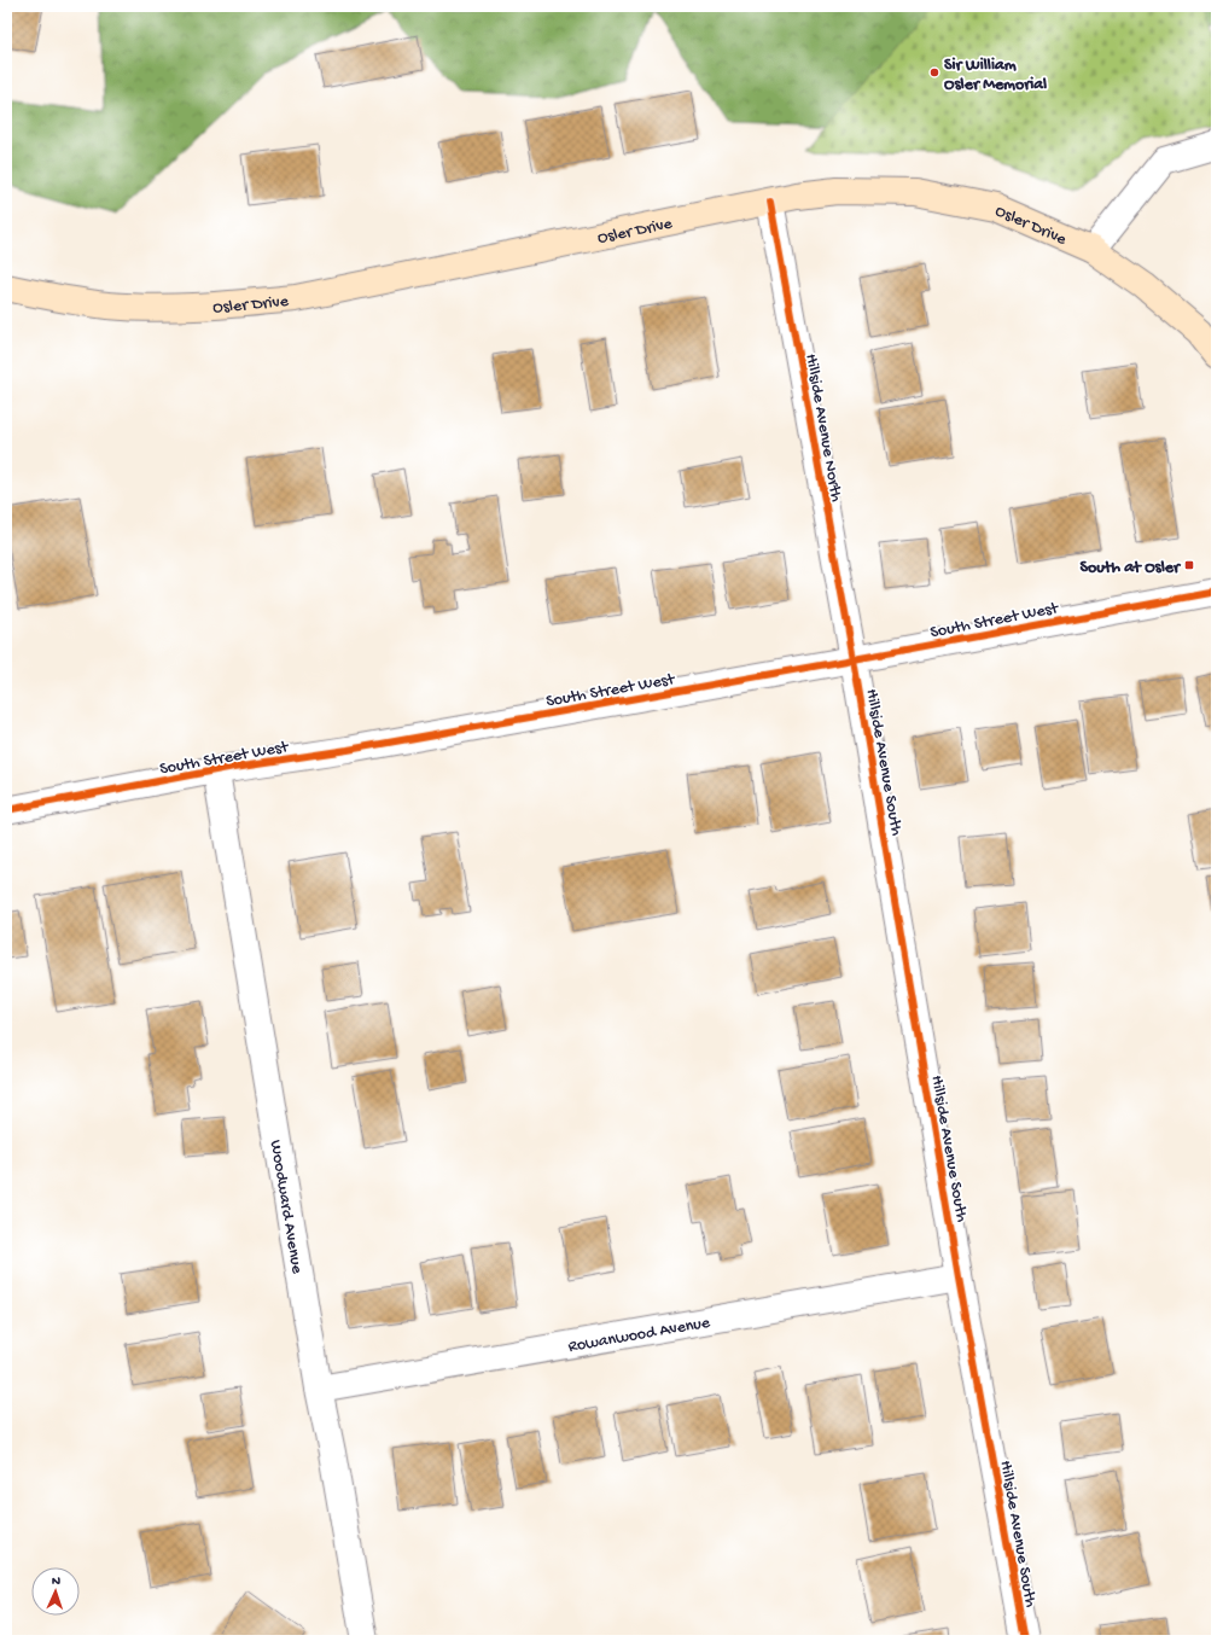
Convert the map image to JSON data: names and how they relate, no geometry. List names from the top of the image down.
{
  "streets": {
    "main road": ["Osler Drive"],
    "street": [
      "Hillside Avenue North",
      "South Street West",
      "Hillside Avenue South",
      "Woodward Avenue",
      "Rowanwood Avenue"
    ]
  },
  "crossings": [
    ["Osler Drive", "Hillside Avenue North"],
    ["Hillside Avenue North", "South Street West"],
    ["Hillside Avenue North", "Hillside Avenue South"],
    ["South Street West", "Hillside Avenue South"],
    ["South Street West", "Woodward Avenue"],
    ["Hillside Avenue South", "Rowanwood Avenue"],
    ["Woodward Avenue", "Rowanwood Avenue"]
  ],
  "places": {
    "other": ["Sir William Osler Memorial"],
    "transit": ["South at Osler"]
  },
  "north": "top"
}
